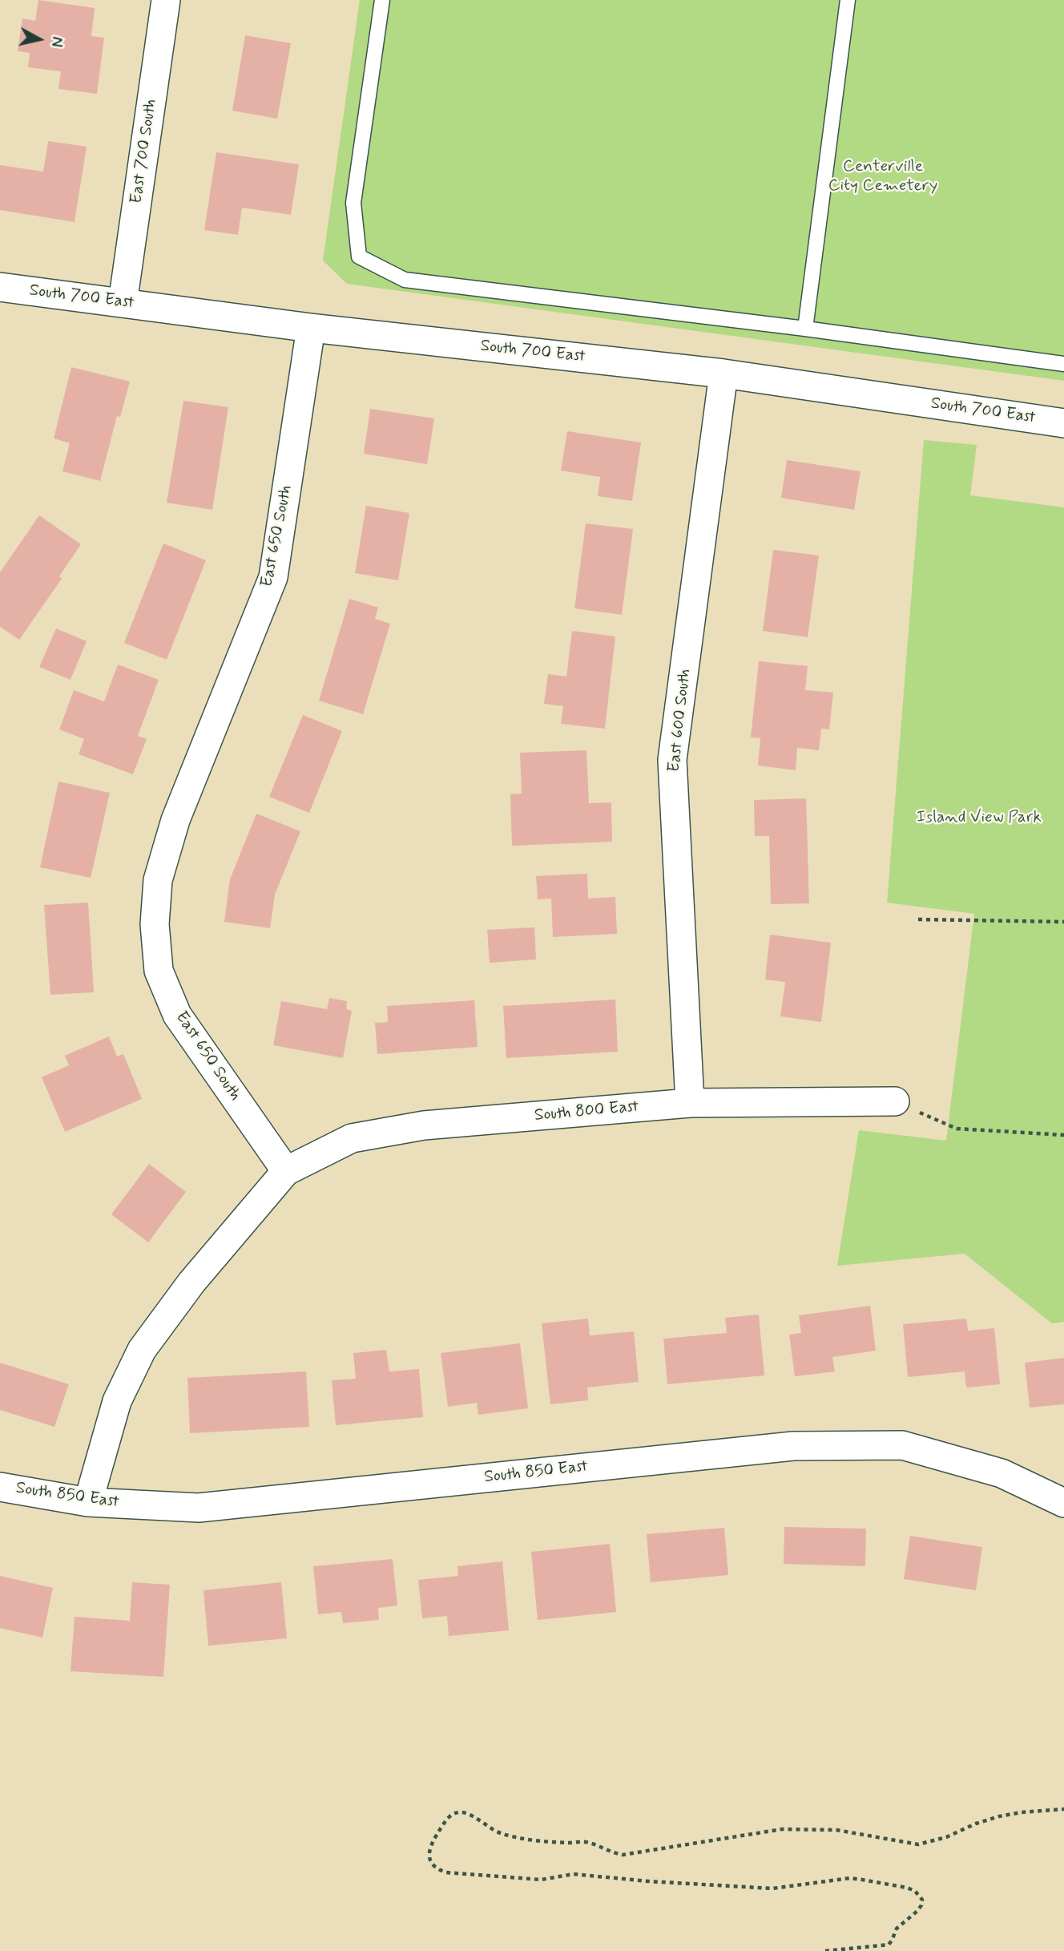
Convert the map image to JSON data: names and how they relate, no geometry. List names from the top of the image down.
{
  "streets": {
    "street": [
      "East 700 South",
      "South 700 East",
      "East 650 South",
      "East 600 South",
      "South 800 East",
      "South 850 East"
    ]
  },
  "crossings": [
    ["East 700 South", "South 700 East"],
    ["South 700 East", "East 650 South"],
    ["South 700 East", "East 600 South"],
    ["East 650 South", "South 800 East"],
    ["East 600 South", "South 800 East"]
  ],
  "parks": ["Centerville City Cemetery", "Island View Park"],
  "north": "right"
}
